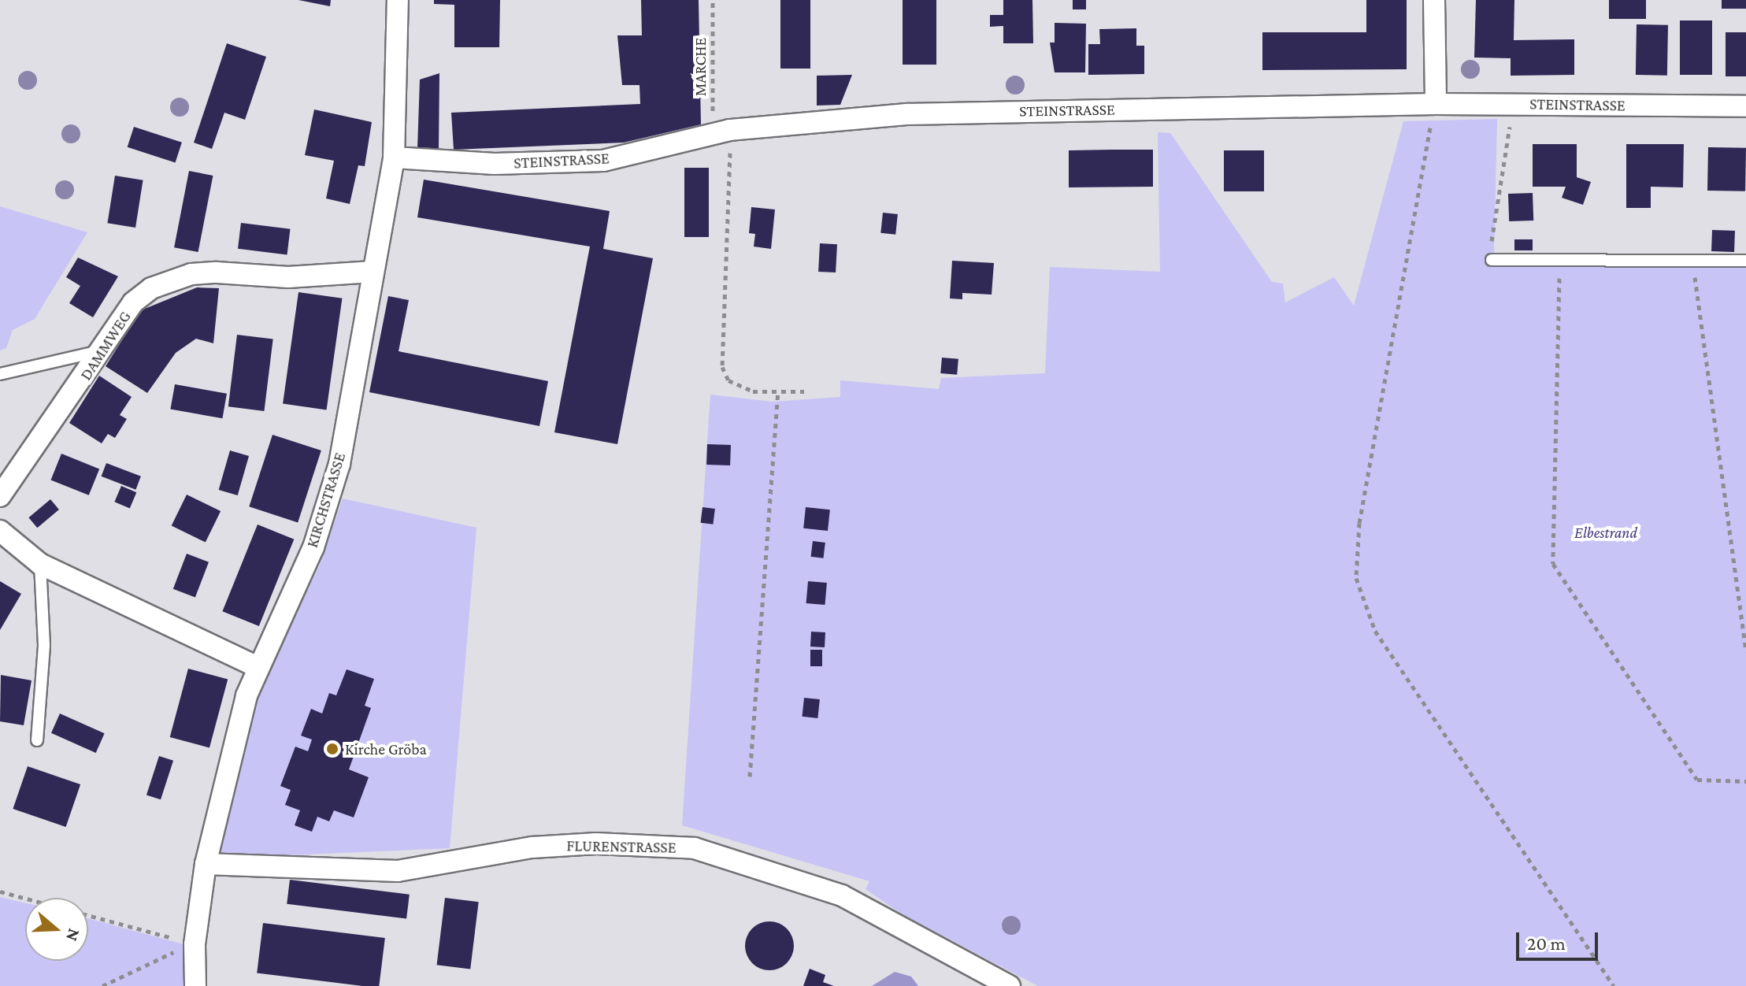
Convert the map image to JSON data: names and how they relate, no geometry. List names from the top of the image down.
{
  "streets": {
    "street": [
      "STEINSTRASSE",
      "DAMMWEG",
      "KIRCHSTRASSE",
      "FLURENSTRASSE"
    ],
    "path": ["MARCHE"]
  },
  "crossings": [
    ["MARCHE", "STEINSTRASSE"],
    ["STEINSTRASSE", "KIRCHSTRASSE"],
    ["DAMMWEG", "KIRCHSTRASSE"],
    ["KIRCHSTRASSE", "FLURENSTRASSE"]
  ],
  "parks": ["Elbestrand"],
  "places": ["Kirche Gröba"],
  "scale_bar": "20 m",
  "north": "right"
}
